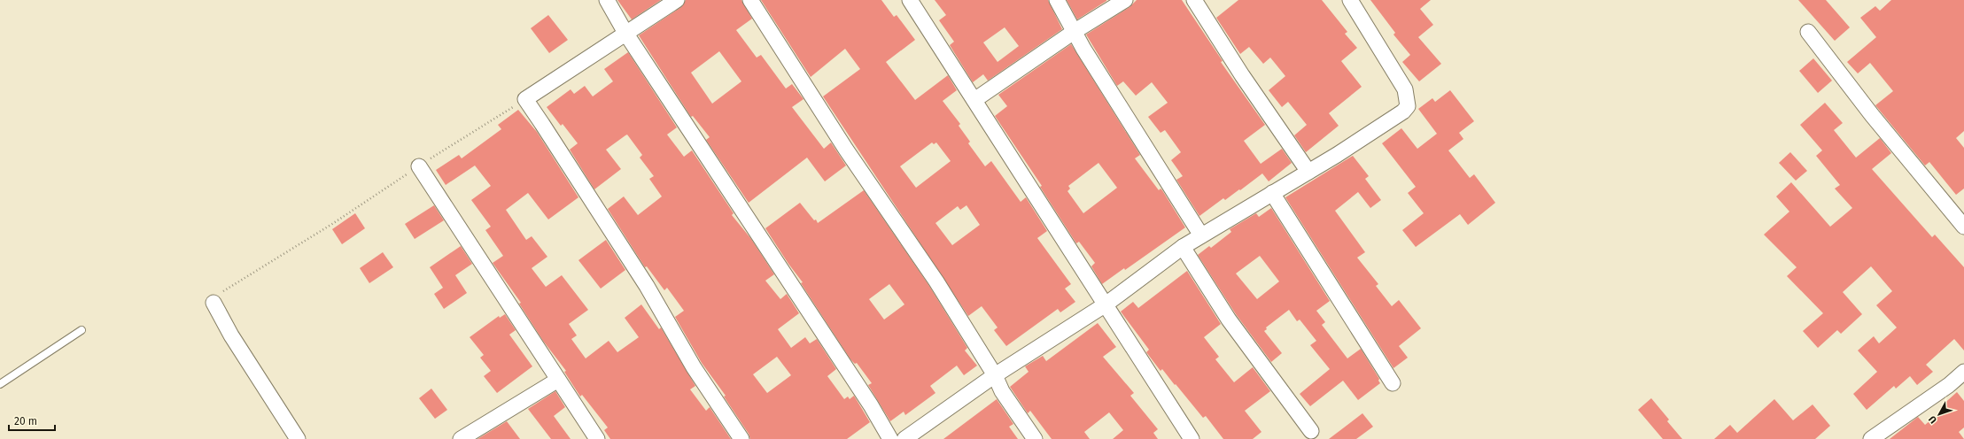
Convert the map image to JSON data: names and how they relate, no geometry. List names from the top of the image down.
{
  "scale_bar": "20 m",
  "north": "bottom left"
}
